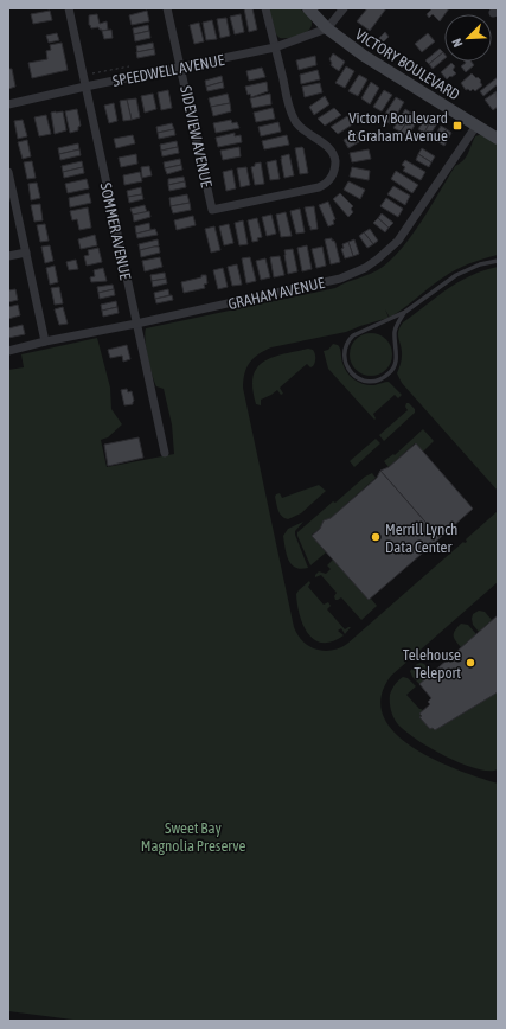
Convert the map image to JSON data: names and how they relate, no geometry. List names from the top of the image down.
{
  "streets": {
    "main road": ["VICTORY BOULEVARD"],
    "street": [
      "SPEEDWELL AVENUE",
      "SIDEVIEW AVENUE",
      "SOMMER AVENUE",
      "GRAHAM AVENUE"
    ]
  },
  "crossings": [
    ["VICTORY BOULEVARD", "SPEEDWELL AVENUE"],
    ["VICTORY BOULEVARD", "GRAHAM AVENUE"],
    ["SPEEDWELL AVENUE", "SIDEVIEW AVENUE"],
    ["SPEEDWELL AVENUE", "SOMMER AVENUE"],
    ["SOMMER AVENUE", "GRAHAM AVENUE"]
  ],
  "parks": ["Sweet Bay Magnolia Preserve"],
  "places": {
    "transit": ["Victory Boulevard & Graham Avenue"],
    "other": ["Merrill Lynch Data Center", "Telehouse Teleport"]
  },
  "north": "bottom left"
}
